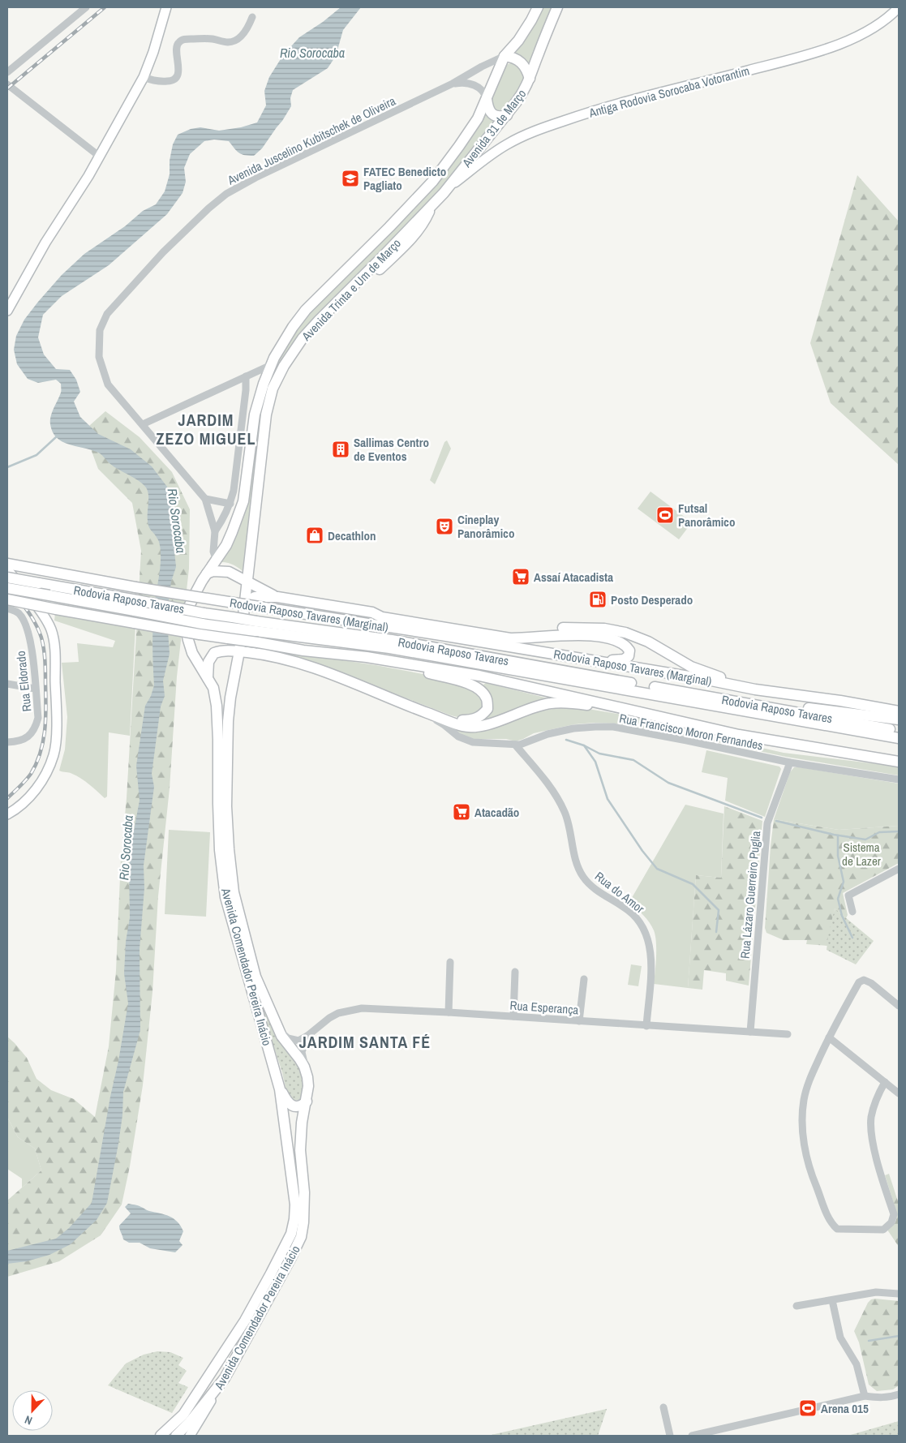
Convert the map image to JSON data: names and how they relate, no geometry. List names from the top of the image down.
{
  "streets": {
    "highway": [
      "Avenida 31 de Março",
      "Avenida Trinta e Um de Março",
      "Rodovia Raposo Tavares",
      "Rodovia Raposo Tavares (Marginal)",
      "Avenida Comendador Pereira Inácio"
    ],
    "main road": ["Antiga Rodovia Sorocaba Votorantim"],
    "street": [
      "Avenida Juscelino Kubitschek de Oliveira",
      "Rua Eldorado",
      "Rua Francisco Moron Fernandes",
      "Rua do Amor",
      "Rua Lázaro Guerreiro Puglia",
      "Rua Esperança"
    ]
  },
  "crossings": [
    ["Antiga Rodovia Sorocaba Votorantim", "Avenida 31 de Março"],
    ["Avenida 31 de Março", "Avenida Juscelino Kubitschek de Oliveira"],
    ["Avenida 31 de Março", "Avenida Trinta e Um de Março"],
    ["Avenida Trinta e Um de Março", "Avenida Comendador Pereira Inácio"],
    ["Rua Francisco Moron Fernandes", "Rua do Amor"],
    ["Rua Francisco Moron Fernandes", "Rua Lázaro Guerreiro Puglia"],
    ["Rua do Amor", "Rua Esperança"],
    ["Rua Lázaro Guerreiro Puglia", "Rua Esperança"]
  ],
  "districts": ["JARDIM ZEZO MIGUEL", "JARDIM SANTA FÉ"],
  "water": ["Rio Sorocaba"],
  "parks": ["Sistema de Lazer"],
  "places": {
    "school or university": ["FATEC Benedicto Pagliato"],
    "building": ["Sallimas Centro de Eventos"],
    "sports": ["Futsal Panorâmico", "Arena 015"],
    "theatre": ["Cineplay Panorâmico"],
    "shop": ["Decathlon"],
    "supermarket": ["Assaí Atacadista", "Atacadão"],
    "fuel station": ["Posto Desperado"]
  },
  "north": "bottom"
}
